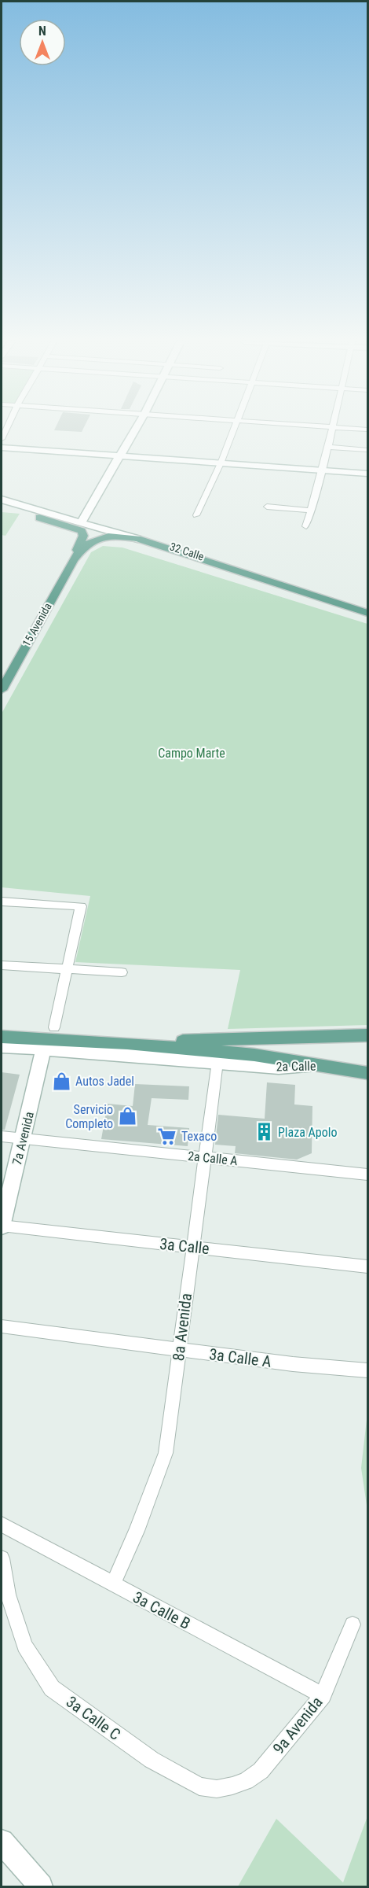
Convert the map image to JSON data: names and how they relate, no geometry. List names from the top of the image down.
{
  "streets": {
    "main road": ["32 Calle", "15 Avenida", "2a Calle"],
    "street": [
      "7a Avenida",
      "2a Calle A",
      "3a Calle",
      "8a Avenida",
      "3a Calle A",
      "3a Calle B",
      "3a Calle C",
      "9a Avenida"
    ]
  },
  "crossings": [
    ["32 Calle", "15 Avenida"],
    ["2a Calle", "7a Avenida"],
    ["2a Calle", "8a Avenida"],
    ["7a Avenida", "2a Calle A"],
    ["7a Avenida", "3a Calle"],
    ["2a Calle A", "8a Avenida"],
    ["3a Calle", "8a Avenida"],
    ["8a Avenida", "3a Calle A"],
    ["8a Avenida", "3a Calle B"],
    ["3a Calle B", "9a Avenida"],
    ["3a Calle C", "9a Avenida"]
  ],
  "parks": ["Campo Marte"],
  "places": {
    "shop": ["Autos Jadel", "Servicio Completo"],
    "building": ["Plaza Apolo"],
    "supermarket": ["Texaco"]
  },
  "north": "top"
}
